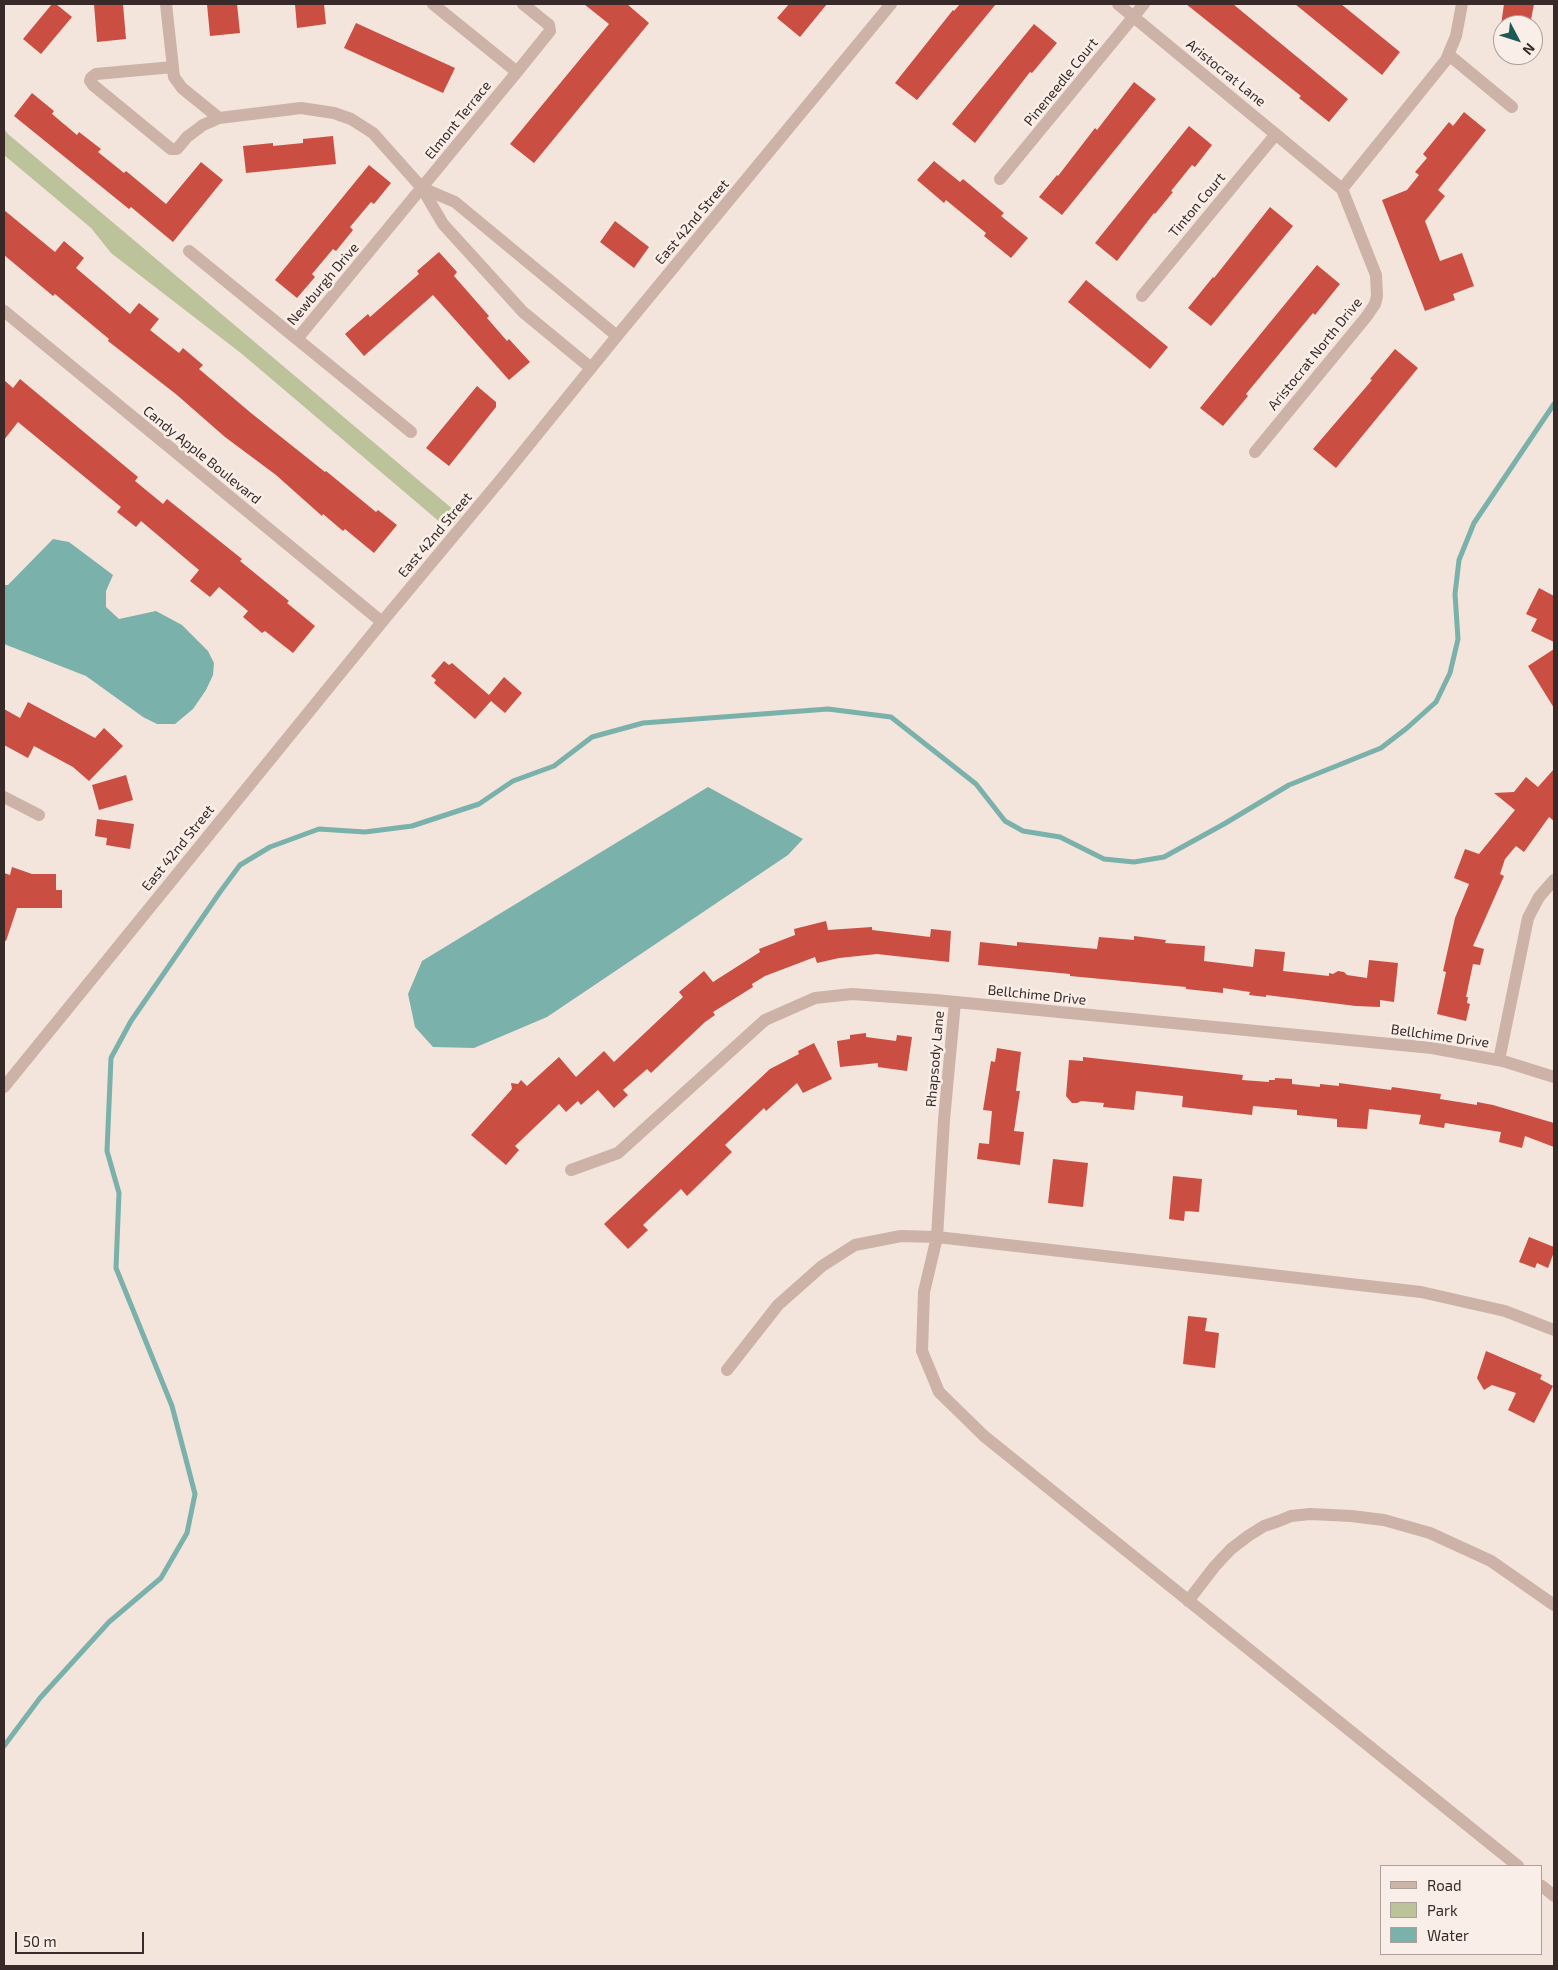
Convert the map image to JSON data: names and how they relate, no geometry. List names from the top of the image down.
{
  "streets": {
    "street": [
      "Aristocrat Lane",
      "Pineneedle Court",
      "Elmont Terrace",
      "Tinton Court",
      "East 42nd Street",
      "Newburgh Drive",
      "Aristocrat North Drive",
      "Candy Apple Boulevard",
      "Bellchime Drive",
      "Rhapsody Lane"
    ]
  },
  "crossings": [
    ["Aristocrat Lane", "Pineneedle Court"],
    ["Aristocrat Lane", "Tinton Court"],
    ["Aristocrat Lane", "Aristocrat North Drive"],
    ["Elmont Terrace", "Newburgh Drive"],
    ["East 42nd Street", "Candy Apple Boulevard"],
    ["Bellchime Drive", "Rhapsody Lane"]
  ],
  "legend": ["Road", "Park", "Water"],
  "scale_bar": "50 m",
  "north": "bottom right"
}
